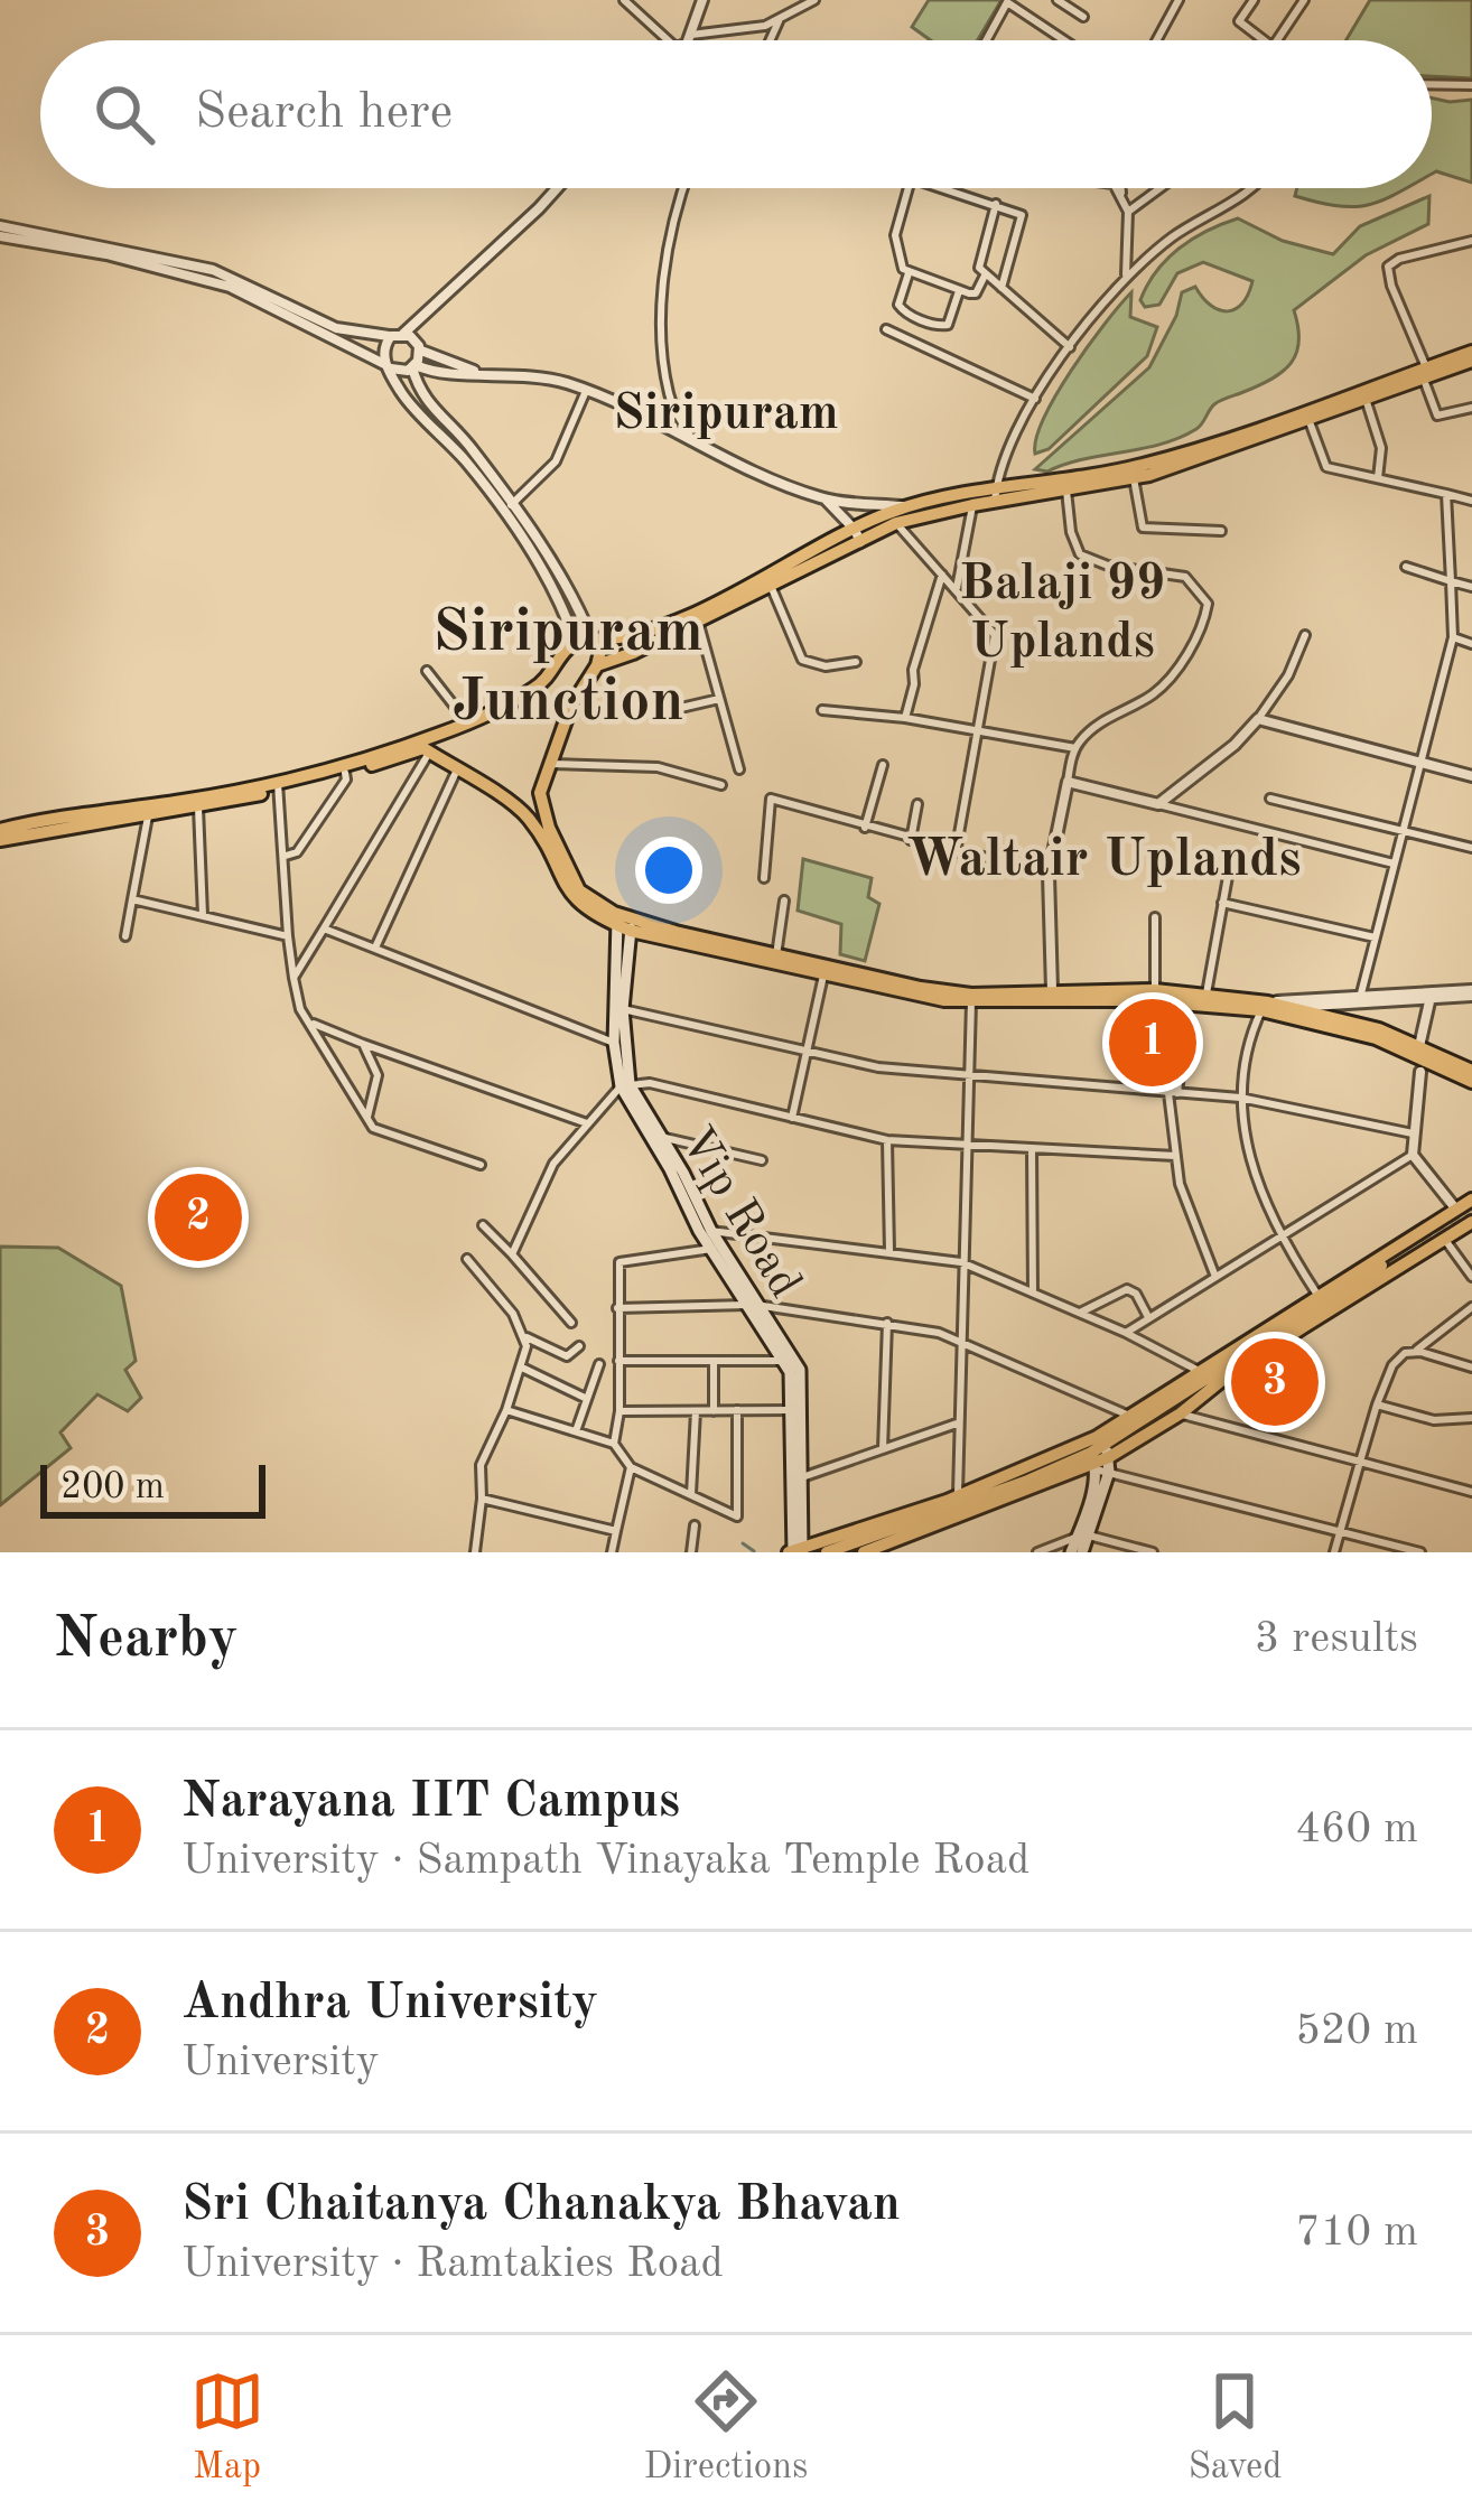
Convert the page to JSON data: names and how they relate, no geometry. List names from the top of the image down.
{
  "streets": {
    "main road": ["Vip Road"]
  },
  "districts": [
    "Siripuram",
    "Balaji 99 Uplands",
    "Siripuram Junction",
    "Waltair Uplands"
  ],
  "scale_bar": "200 m",
  "page": {
    "search": "Search here",
    "pins": ["1", "2", "3"],
    "scale": "200 m",
    "heading": ["Nearby", "3 results"],
    "list": [
      {
        "mark": "1",
        "name": "Narayana IIT Campus",
        "note": "University · Sampath Vinayaka Temple Road",
        "value": "460 m"
      },
      {
        "mark": "2",
        "name": "Andhra University",
        "note": "University",
        "value": "520 m"
      },
      {
        "mark": "3",
        "name": "Sri Chaitanya Chanakya Bhavan",
        "note": "University · Ramtakies Road",
        "value": "710 m"
      }
    ],
    "nav": ["Map", "Directions", "Saved"]
  }
}
